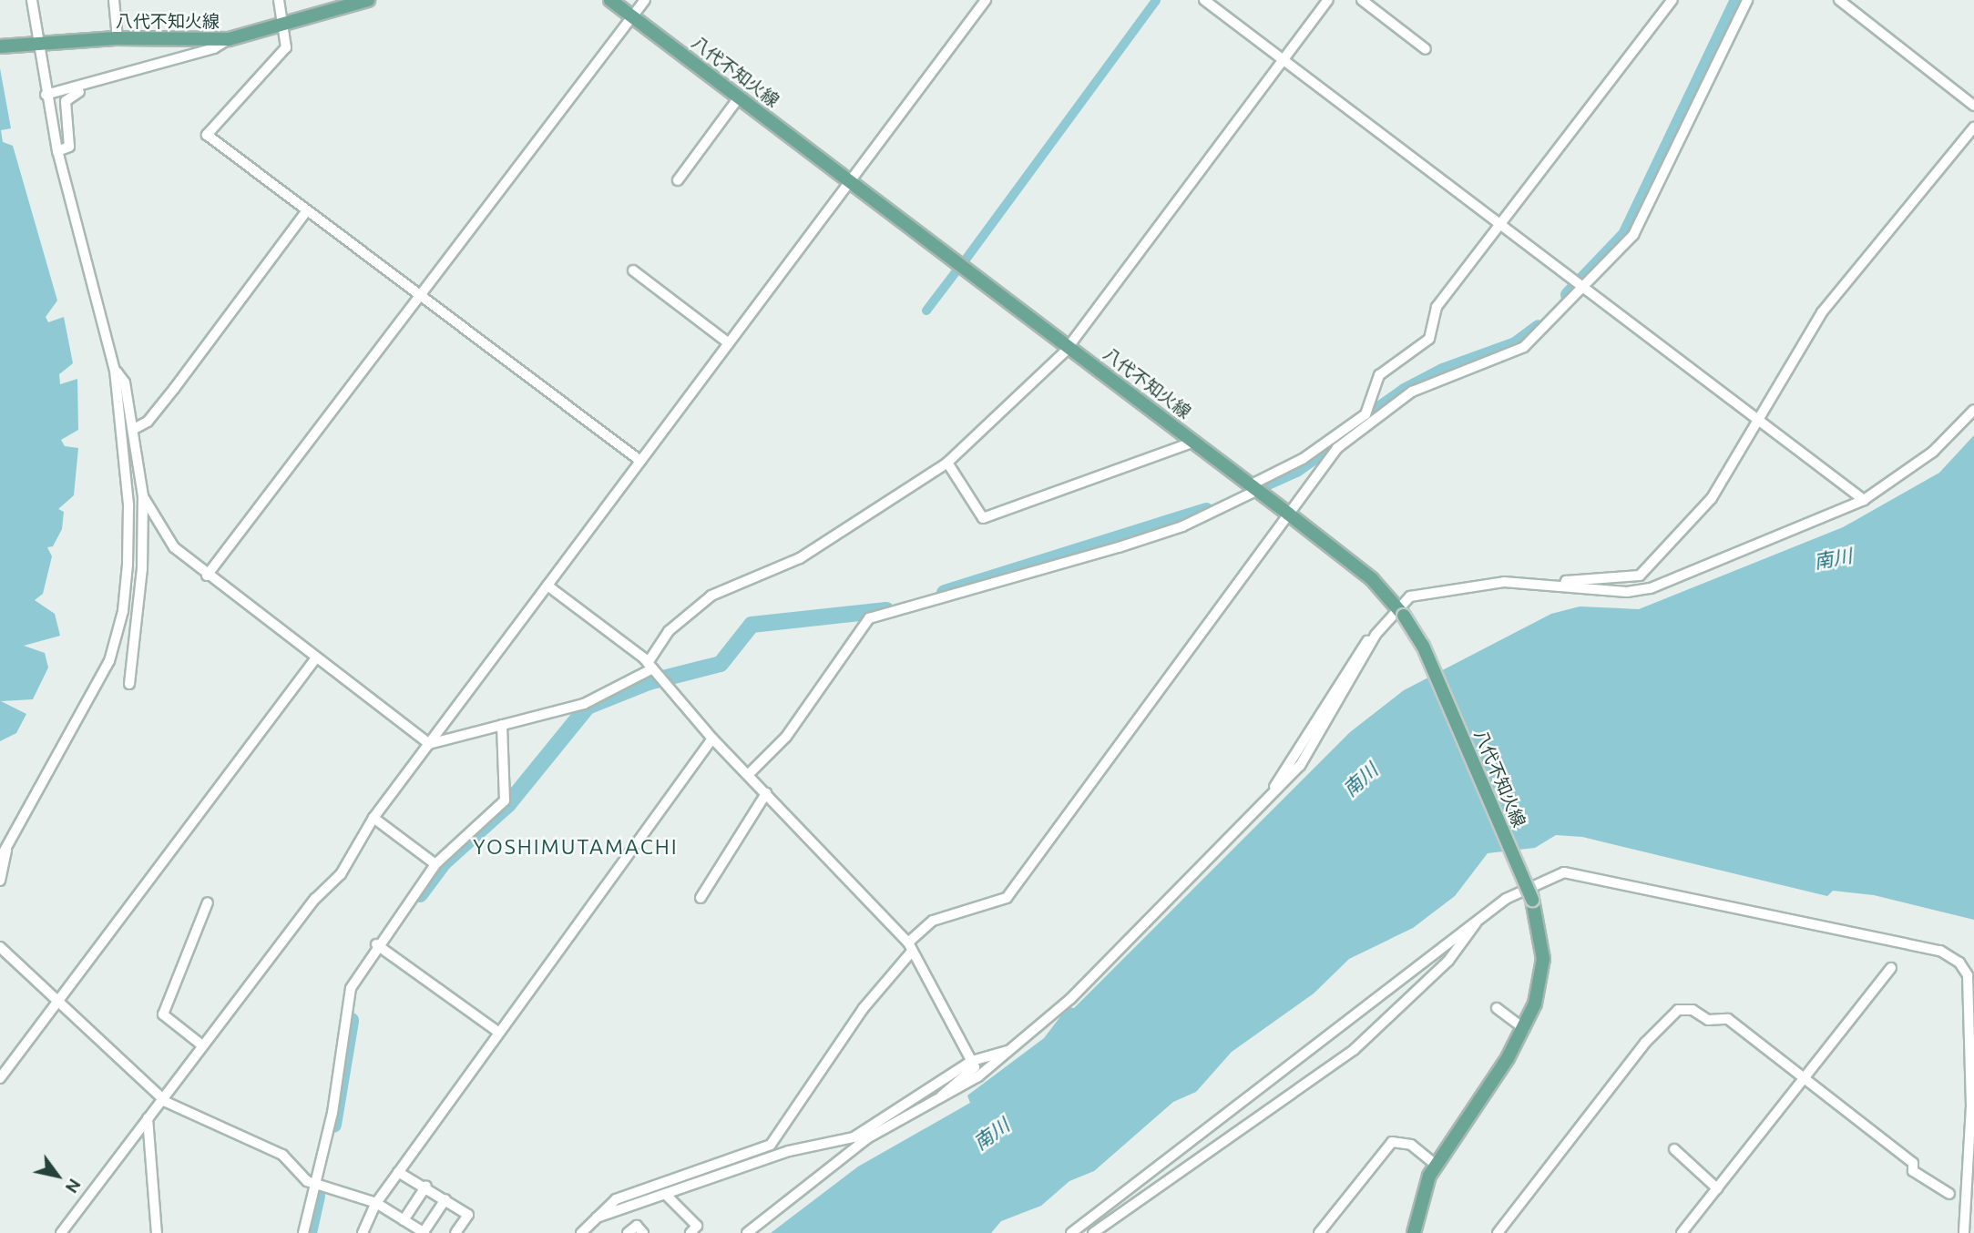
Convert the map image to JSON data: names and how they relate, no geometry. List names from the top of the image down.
{
  "streets": {
    "main road": ["八代不知火線"]
  },
  "districts": ["YOSHIMUTAMACHI"],
  "water": ["南川"],
  "north": "bottom right"
}
